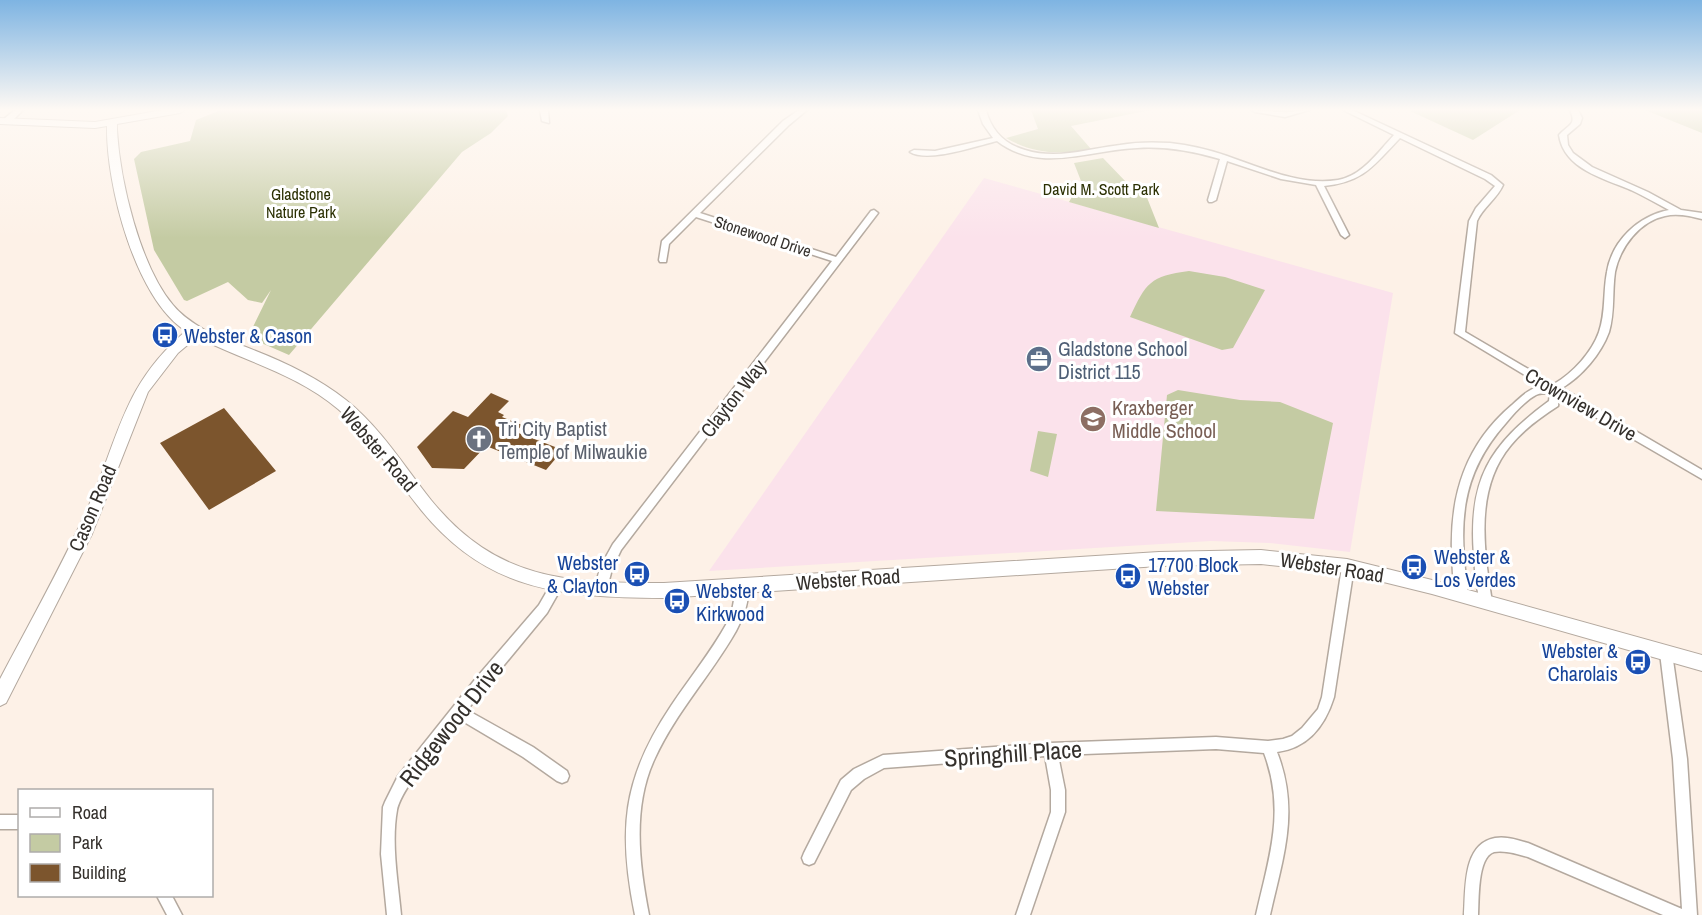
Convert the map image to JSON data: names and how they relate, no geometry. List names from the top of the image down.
{
  "streets": {
    "street": [
      "Stonewood Drive",
      "Clayton Way",
      "Crownview Drive",
      "Webster Road",
      "Cason Road",
      "Ridgewood Drive",
      "Springhill Place"
    ]
  },
  "crossings": [
    ["Stonewood Drive", "Clayton Way"],
    ["Clayton Way", "Webster Road"],
    ["Webster Road", "Cason Road"],
    ["Webster Road", "Ridgewood Drive"],
    ["Webster Road", "Springhill Place"]
  ],
  "parks": ["David M. Scott Park", "Gladstone Nature Park"],
  "places": {
    "bus stop": [
      "Webster & Cason",
      "Webster & Los Verdes",
      "Webster & Clayton",
      "17700 Block Webster",
      "Webster & Kirkwood",
      "Webster & Charolais"
    ],
    "office": ["Gladstone School District 115"],
    "school or university": ["Kraxberger Middle School"],
    "church": ["Tri City Baptist Temple of Milwaukie"]
  },
  "legend": ["Road", "Park", "Building"]
}
